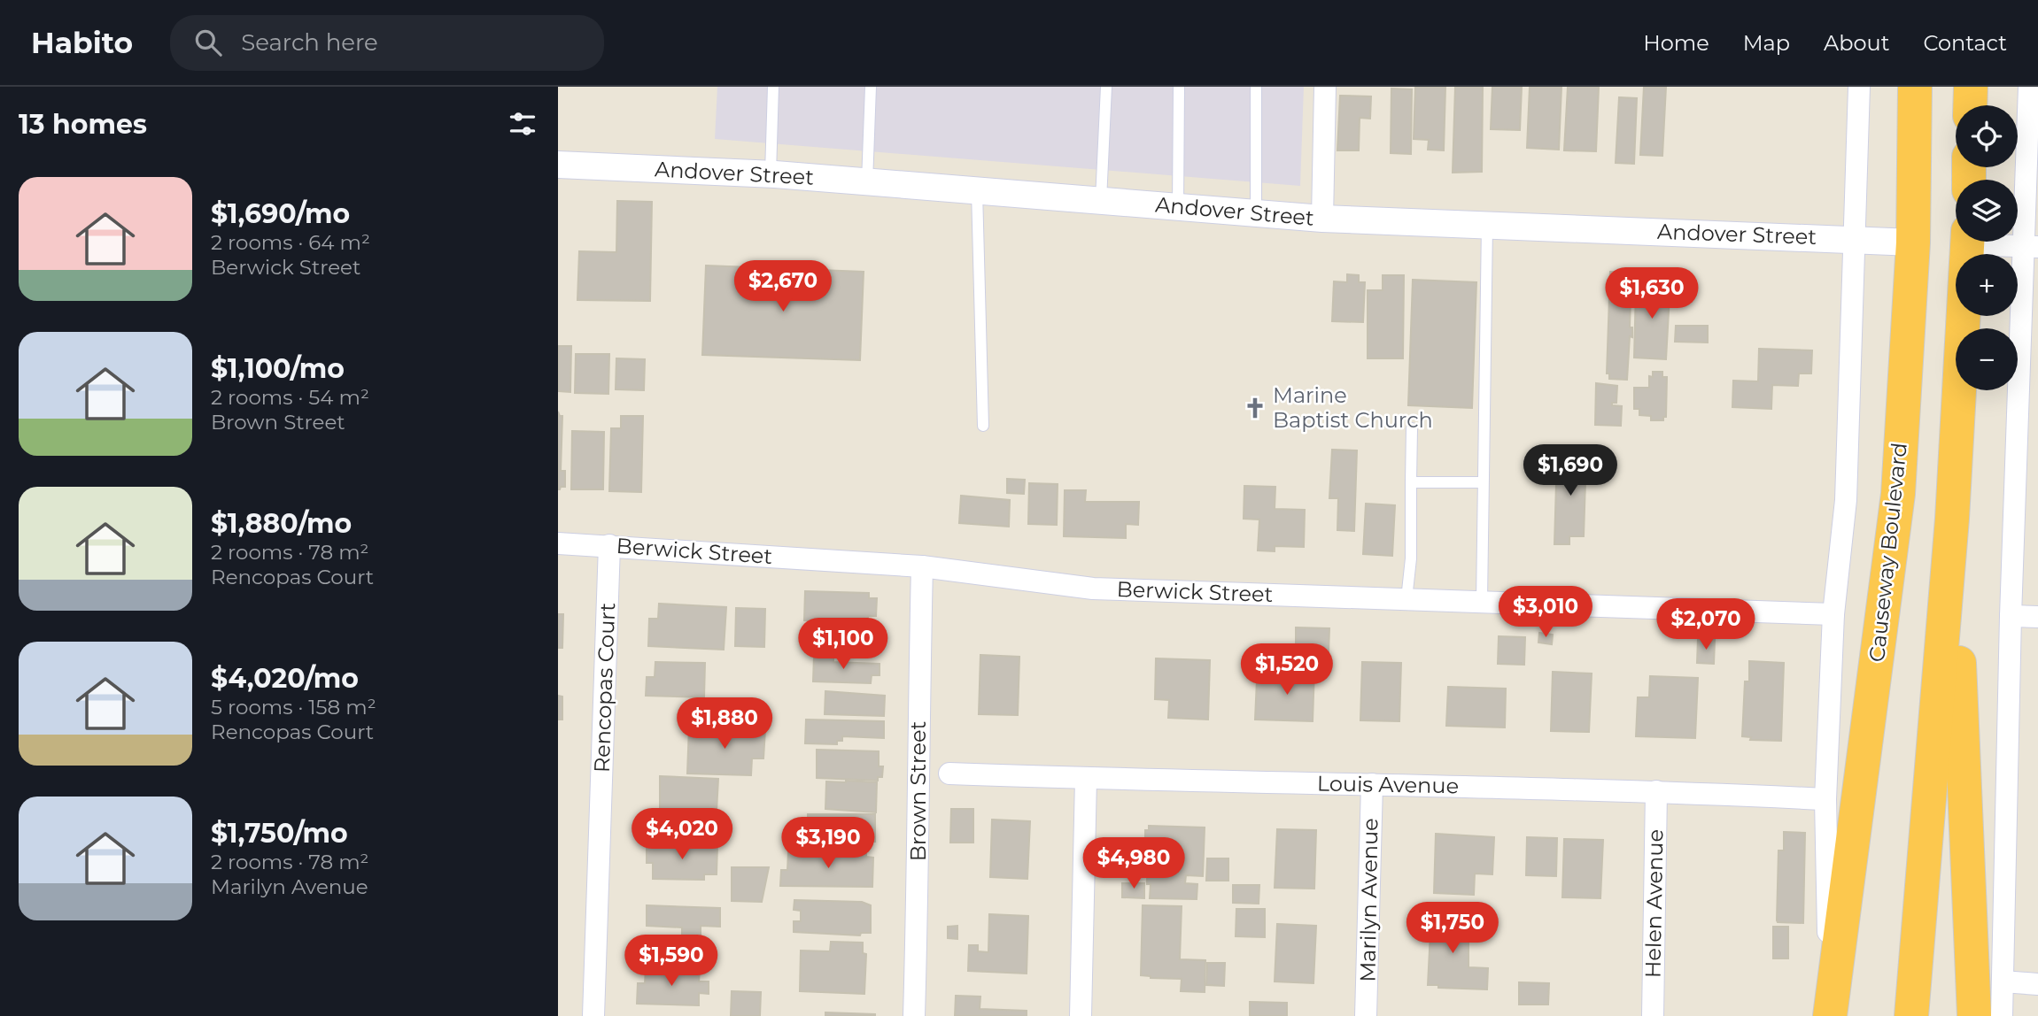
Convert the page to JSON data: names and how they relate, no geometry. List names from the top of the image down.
{
  "streets": {
    "highway": ["Causeway Boulevard"],
    "street": [
      "Andover Street",
      "Berwick Street",
      "Rencopas Court",
      "Louis Avenue",
      "Brown Street",
      "Marilyn Avenue",
      "Helen Avenue"
    ]
  },
  "crossings": [
    ["Andover Street", "Causeway Boulevard"],
    ["Berwick Street", "Causeway Boulevard"],
    ["Berwick Street", "Rencopas Court"],
    ["Berwick Street", "Brown Street"],
    ["Causeway Boulevard", "Louis Avenue"],
    ["Louis Avenue", "Marilyn Avenue"],
    ["Louis Avenue", "Helen Avenue"]
  ],
  "places": {
    "church": ["Marine Baptist Church"]
  },
  "page": {
    "header": "Habito",
    "search": "Search here",
    "nav": [
      "Home",
      "Map",
      "About",
      "Contact"
    ],
    "heading": "13 homes",
    "map_buttons": ["+", "−"],
    "list": [
      {
        "name": "$1,690/mo",
        "note": "2 rooms · 64 m² · Berwick Street"
      },
      {
        "name": "$1,100/mo",
        "note": "2 rooms · 54 m² · Brown Street"
      },
      {
        "name": "$1,880/mo",
        "note": "2 rooms · 78 m² · Rencopas Court"
      },
      {
        "name": "$4,020/mo",
        "note": "5 rooms · 158 m² · Rencopas Court"
      },
      {
        "name": "$1,750/mo",
        "note": "2 rooms · 78 m² · Marilyn Avenue"
      }
    ],
    "price": [
      "$2,670",
      "$1,630",
      "$1,690",
      "$3,010",
      "$2,070",
      "$1,100",
      "$1,520",
      "$1,880",
      "$4,020",
      "$3,190",
      "$4,980",
      "$1,750",
      "$1,590"
    ]
  }
}
